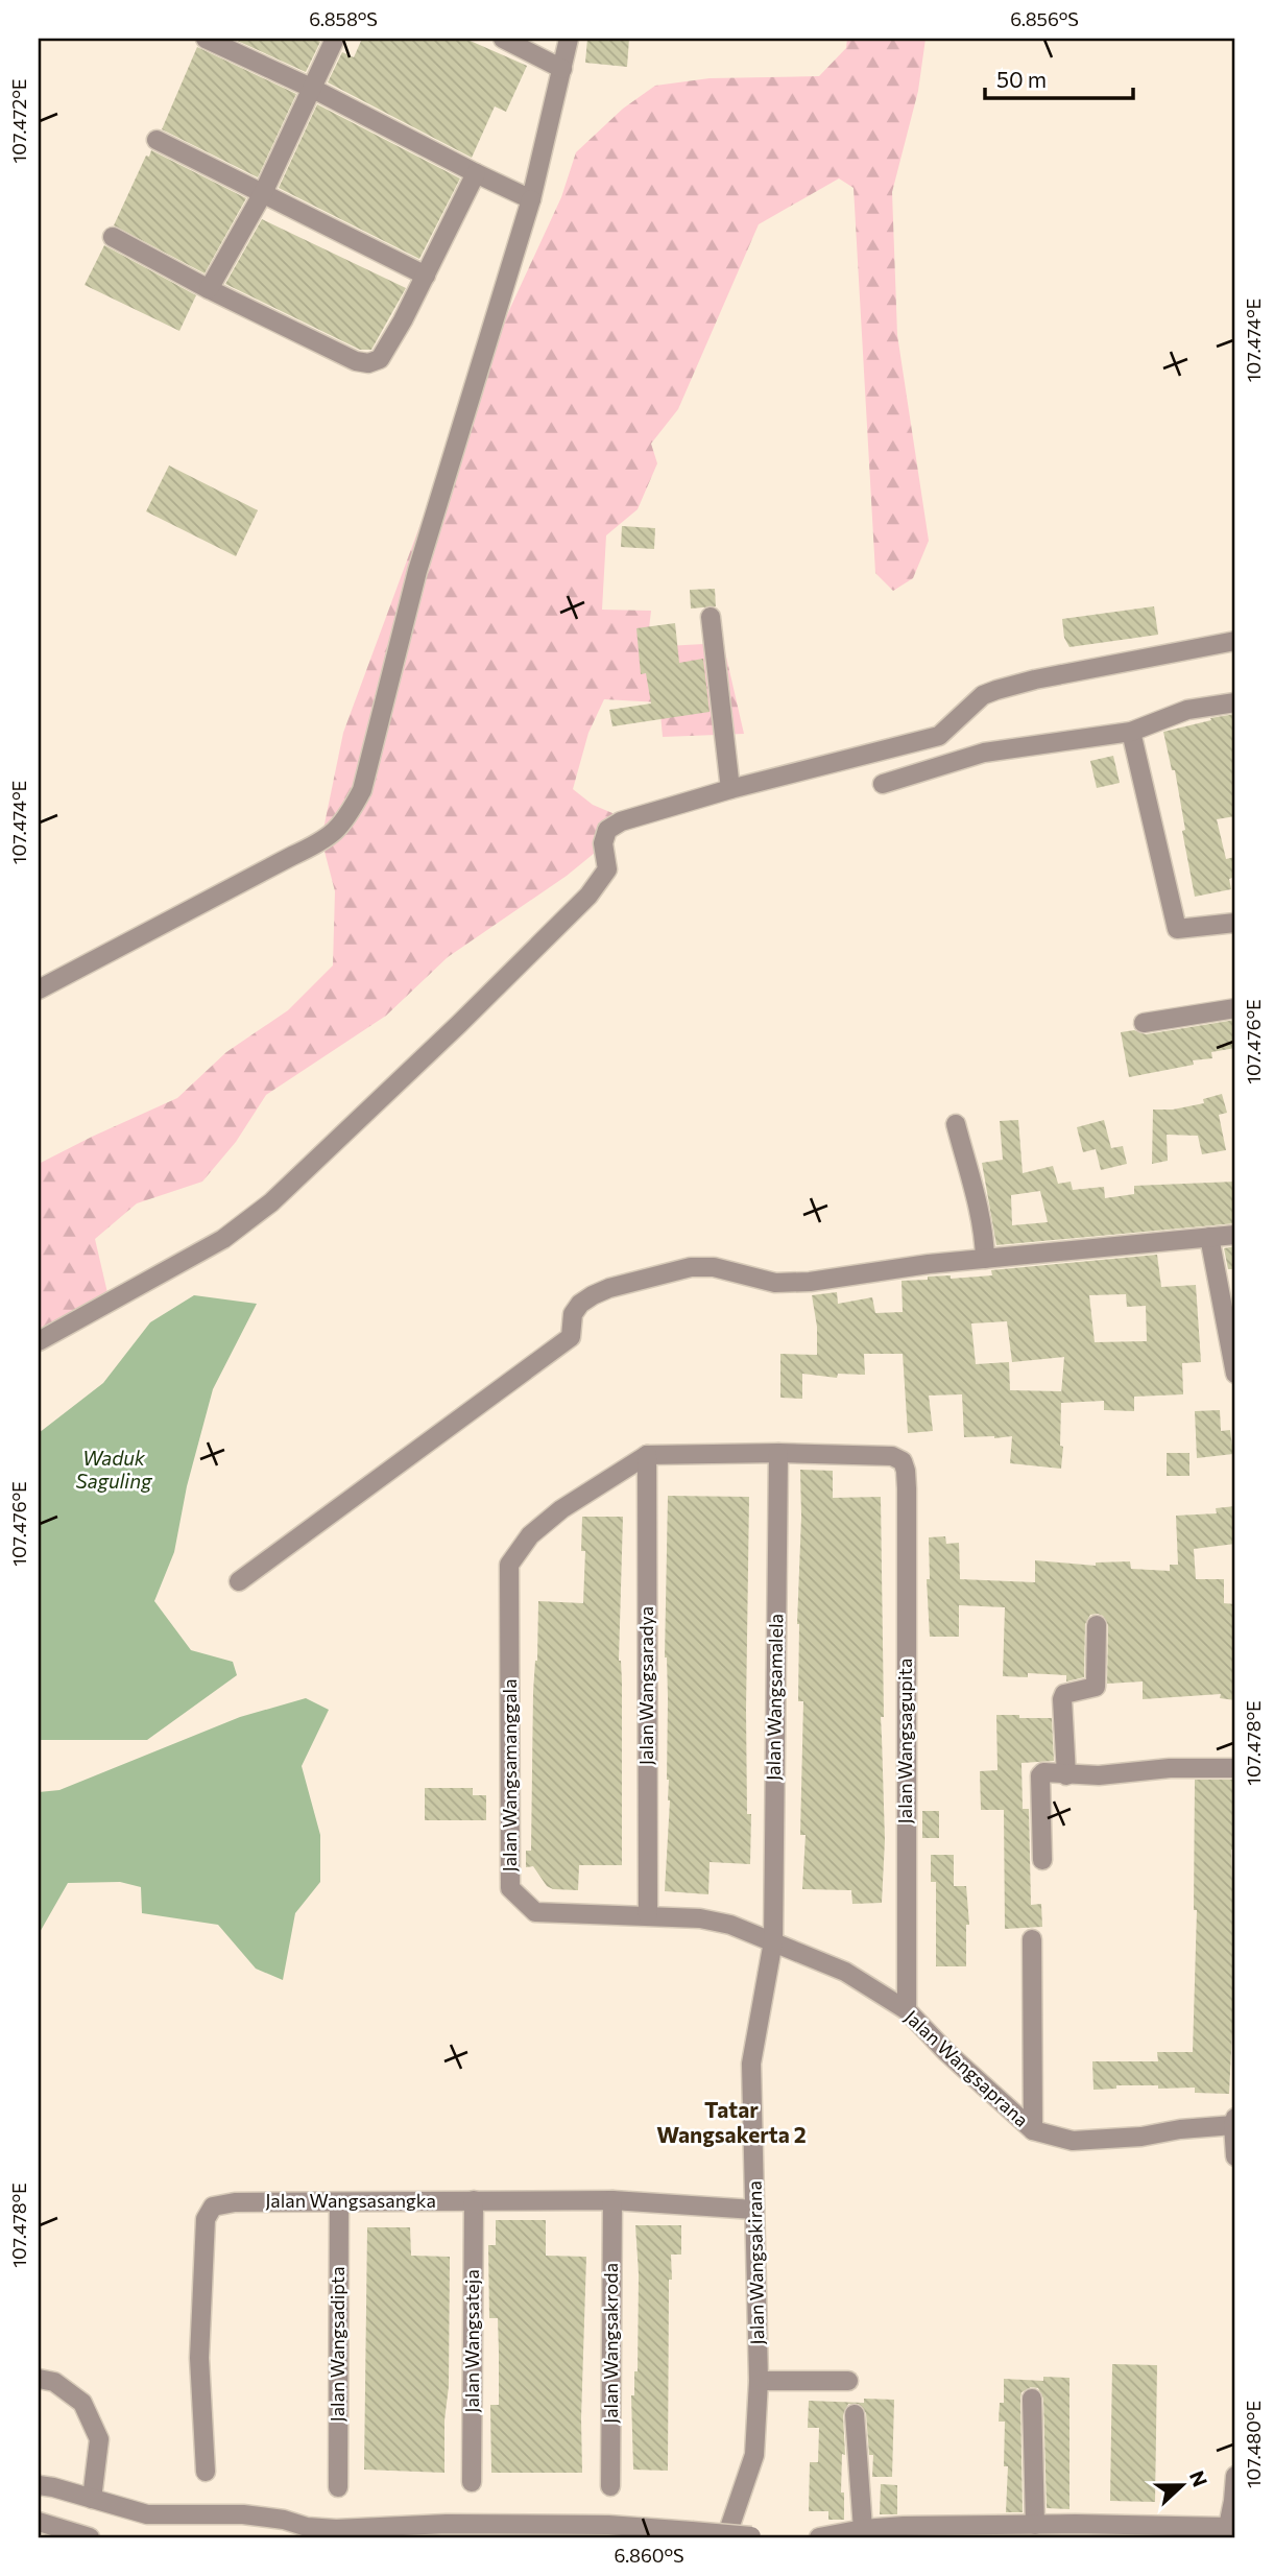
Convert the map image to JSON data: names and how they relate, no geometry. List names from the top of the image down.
{
  "streets": {
    "street": [
      "Jalan Wangsaradya",
      "Jalan Wangsamalela",
      "Jalan Wangsagupita",
      "Jalan Wangsamanggala",
      "Jalan Wangsaprana",
      "Jalan Wangsasangka",
      "Jalan Wangsakirana",
      "Jalan Wangsateja",
      "Jalan Wangsakroda",
      "Jalan Wangsadipta"
    ]
  },
  "crossings": [
    ["Jalan Wangsaradya", "Jalan Wangsamanggala"],
    ["Jalan Wangsamalela", "Jalan Wangsagupita"],
    ["Jalan Wangsamalela", "Jalan Wangsamanggala"],
    ["Jalan Wangsamalela", "Jalan Wangsaprana"],
    ["Jalan Wangsamalela", "Jalan Wangsakirana"],
    ["Jalan Wangsagupita", "Jalan Wangsaprana"],
    ["Jalan Wangsamanggala", "Jalan Wangsaprana"],
    ["Jalan Wangsamanggala", "Jalan Wangsakirana"],
    ["Jalan Wangsaprana", "Jalan Wangsakirana"],
    ["Jalan Wangsasangka", "Jalan Wangsakirana"],
    ["Jalan Wangsasangka", "Jalan Wangsateja"],
    ["Jalan Wangsasangka", "Jalan Wangsakroda"],
    ["Jalan Wangsasangka", "Jalan Wangsadipta"]
  ],
  "districts": ["Tatar Wangsakerta 2"],
  "water": ["Waduk Saguling"],
  "scale_bar": "50 m",
  "north": "right",
  "coordinates": [
    "6.858°S",
    "6.856°S",
    "107.472°E",
    "107.474°E",
    "107.476°E",
    "107.478°E",
    "107.480°E",
    "6.860°S"
  ]
}
